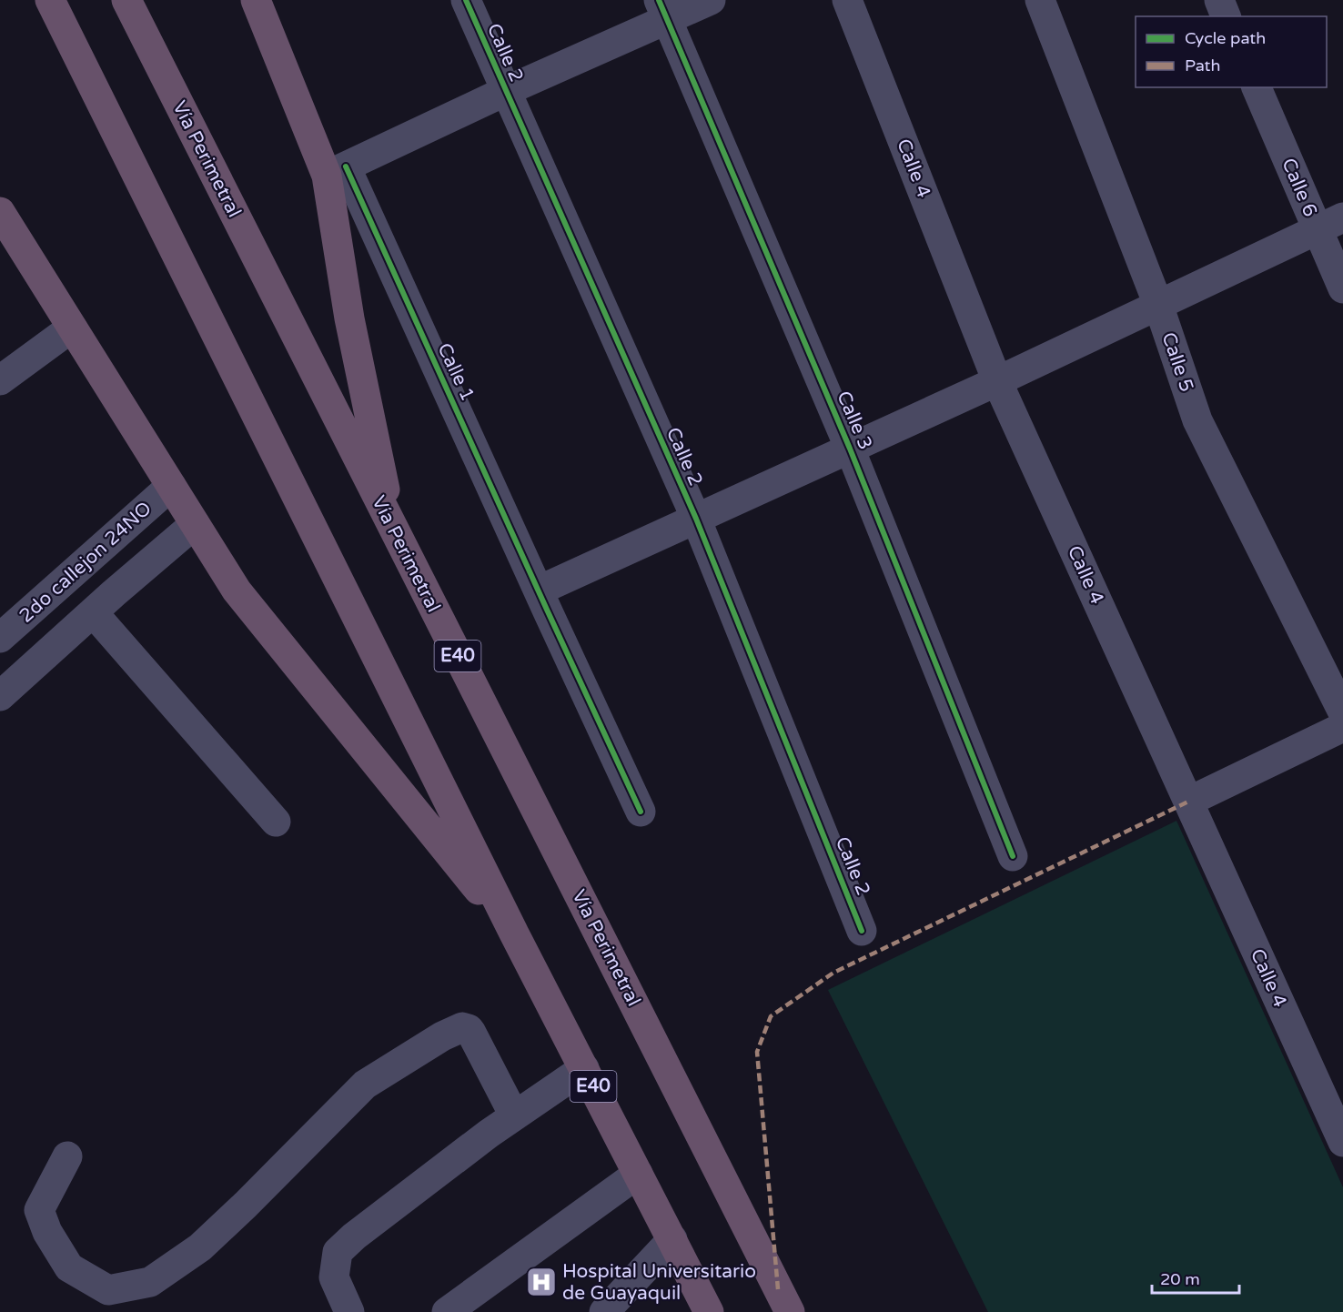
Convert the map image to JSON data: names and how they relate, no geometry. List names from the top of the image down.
{
  "streets": {
    "highway": ["Vía Perimetral", "E40"],
    "street": [
      "Calle 2",
      "Calle 4",
      "Calle 6",
      "Calle 5",
      "Calle 1",
      "Calle 3",
      "2do callejon 24NO"
    ]
  },
  "places": {
    "hospital": ["Hospital Universitario de Guayaquil"]
  },
  "legend": ["Cycle path", "Path"],
  "scale_bar": "20 m"
}
